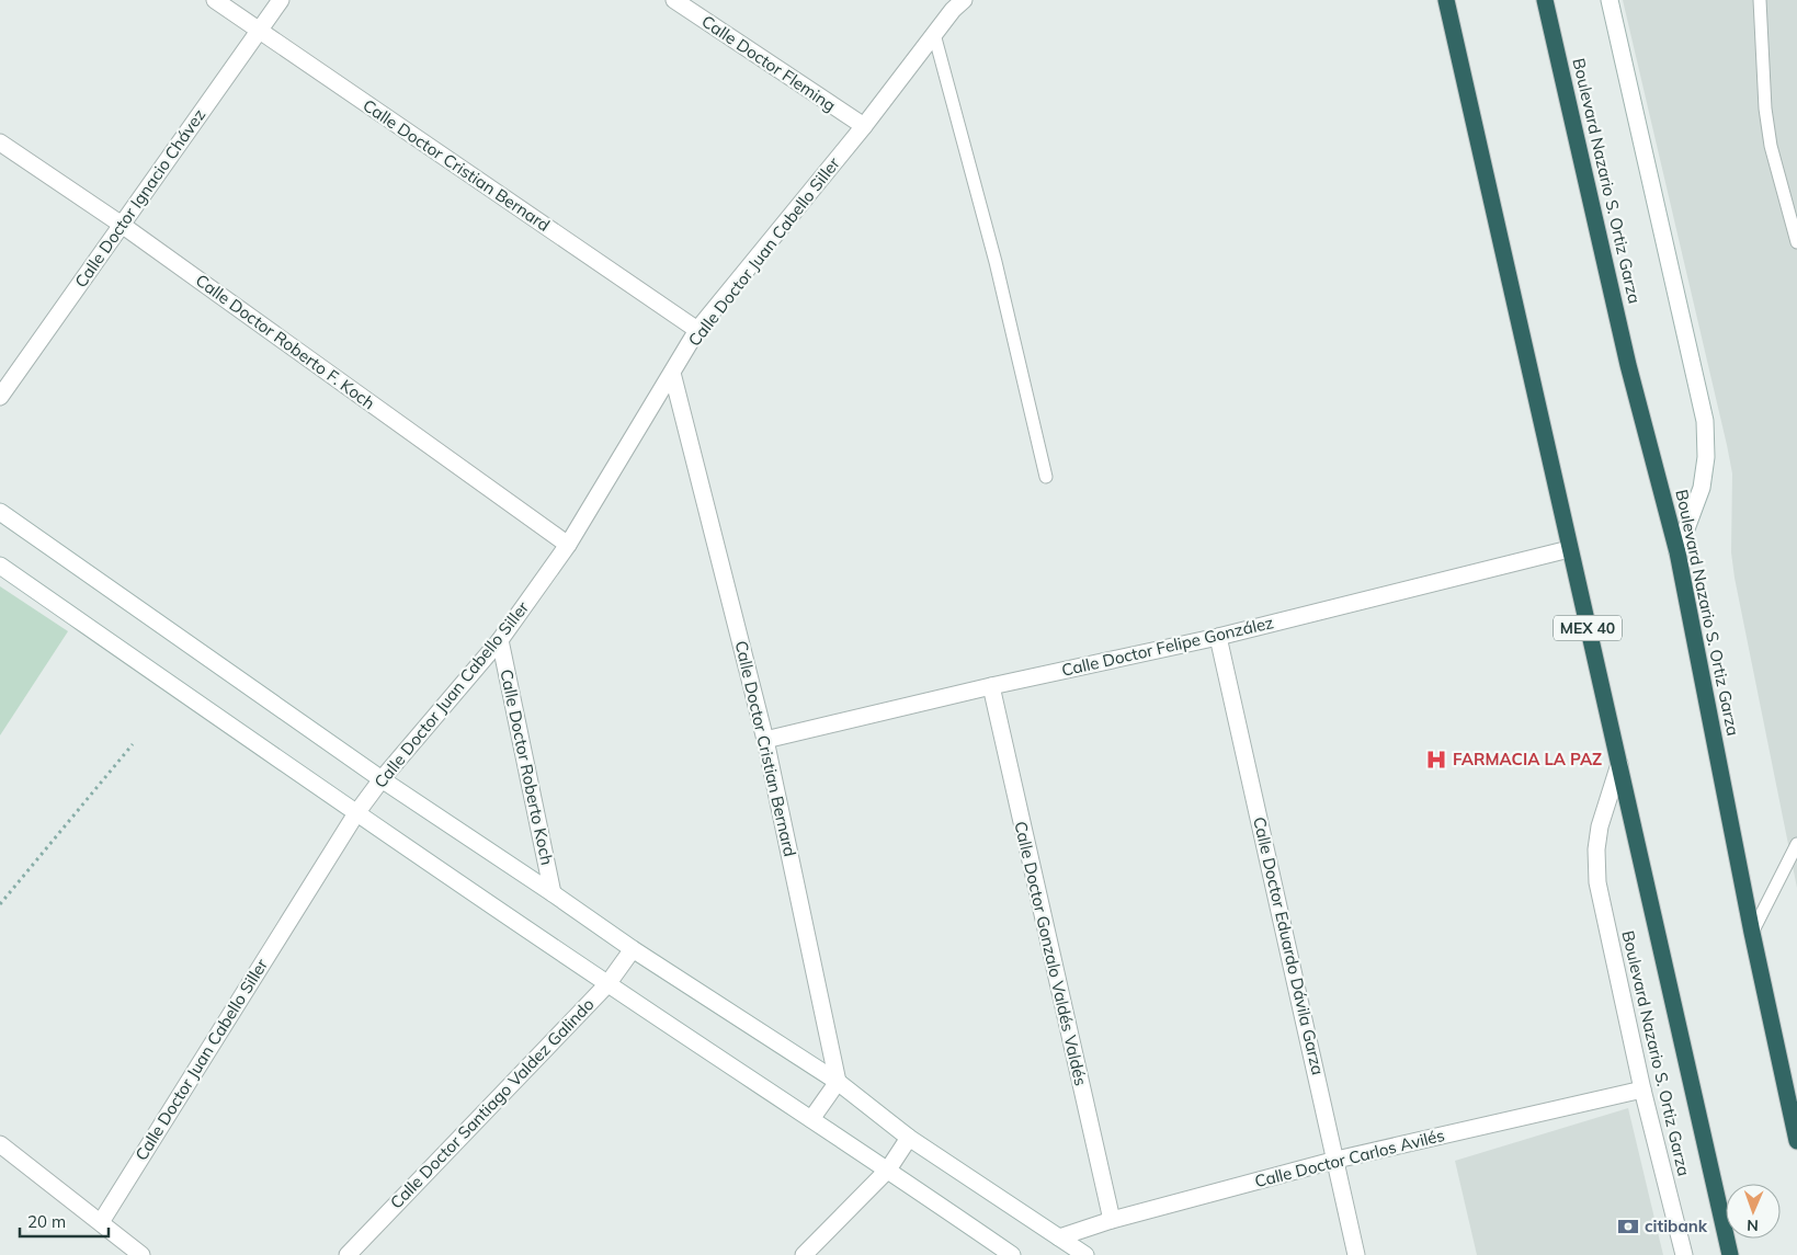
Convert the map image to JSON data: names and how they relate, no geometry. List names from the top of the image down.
{
  "streets": {
    "highway": ["Boulevard Nazario S. Ortiz Garza", "MEX 40"],
    "street": [
      "Calle Doctor Fleming",
      "Calle Doctor Cristian Bernard",
      "Calle Doctor Ignacio Chávez",
      "Calle Doctor Juan Cabello Siller",
      "Calle Doctor Roberto F. Koch",
      "Calle Doctor Felipe González",
      "Calle Doctor Roberto Koch",
      "Calle Doctor Eduardo Dávila Garza",
      "Calle Doctor Gonzalo Valdés Valdés",
      "Calle Doctor Santiago Valdez Galindo",
      "Calle Doctor Carlos Avilés"
    ]
  },
  "crossings": [
    ["Calle Doctor Fleming", "Calle Doctor Juan Cabello Siller"],
    ["Calle Doctor Cristian Bernard", "Calle Doctor Ignacio Chávez"],
    ["Calle Doctor Cristian Bernard", "Calle Doctor Juan Cabello Siller"],
    ["Calle Doctor Cristian Bernard", "Calle Doctor Felipe González"],
    ["Boulevard Nazario S. Ortiz Garza", "Calle Doctor Felipe González"],
    ["Boulevard Nazario S. Ortiz Garza", "Calle Doctor Carlos Avilés"],
    ["Calle Doctor Ignacio Chávez", "Calle Doctor Roberto F. Koch"],
    ["Calle Doctor Juan Cabello Siller", "Calle Doctor Roberto F. Koch"],
    ["Calle Doctor Juan Cabello Siller", "Calle Doctor Roberto Koch"],
    ["Calle Doctor Felipe González", "Calle Doctor Eduardo Dávila Garza"],
    ["Calle Doctor Felipe González", "Calle Doctor Gonzalo Valdés Valdés"],
    ["Calle Doctor Eduardo Dávila Garza", "Calle Doctor Carlos Avilés"],
    ["Calle Doctor Gonzalo Valdés Valdés", "Calle Doctor Carlos Avilés"]
  ],
  "places": {
    "hospital": ["FARMACIA LA PAZ"],
    "bank": ["citibank"]
  },
  "scale_bar": "20 m",
  "north": "bottom"
}
